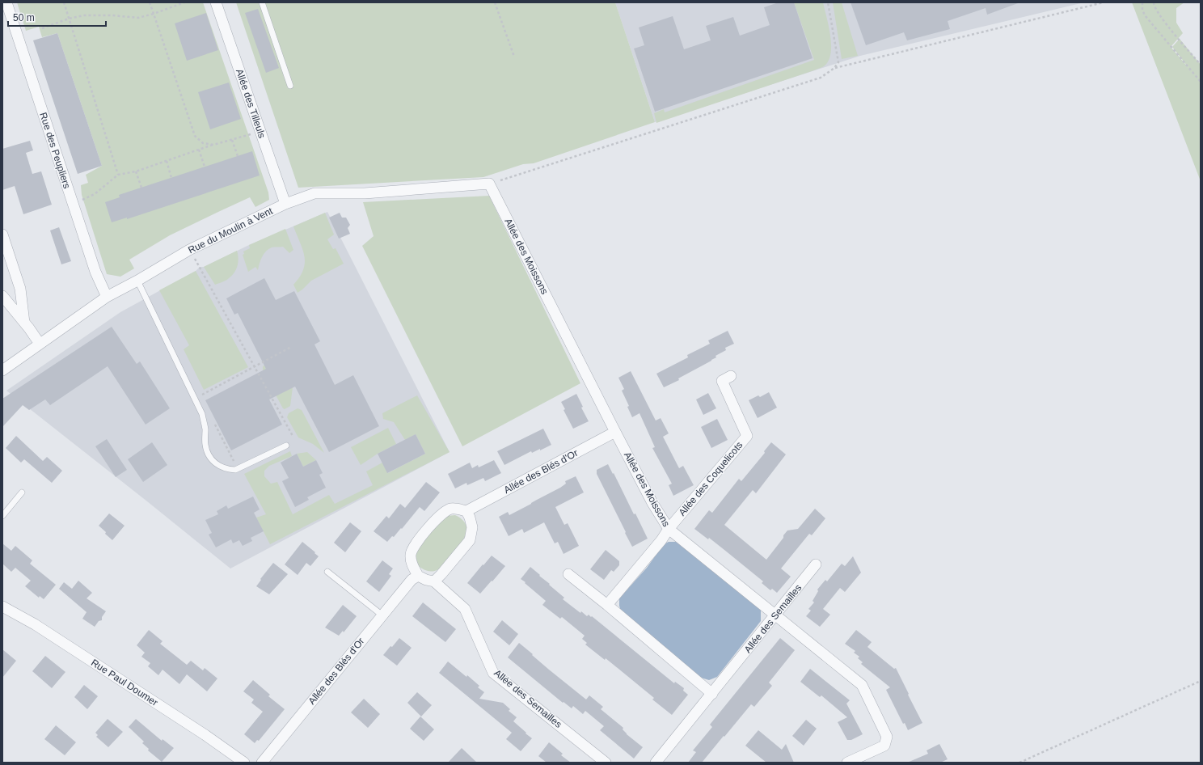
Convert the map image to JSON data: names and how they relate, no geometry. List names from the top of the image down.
{
  "streets": {
    "street": [
      "Allée des Tilleuls",
      "Rue des Peupliers",
      "Rue du Moulin à Vent",
      "Allée des Moissons",
      "Allée des Blés d'Or",
      "Allée des Coquelicots",
      "Allée des Semailles",
      "Rue Paul Doumer"
    ]
  },
  "crossings": [
    ["Allée des Tilleuls", "Rue du Moulin à Vent"],
    ["Rue des Peupliers", "Rue du Moulin à Vent"],
    ["Rue du Moulin à Vent", "Allée des Moissons"],
    ["Allée des Moissons", "Allée des Blés d'Or"],
    ["Allée des Moissons", "Allée des Coquelicots"],
    ["Allée des Moissons", "Allée des Semailles"],
    ["Allée des Blés d'Or", "Allée des Semailles"]
  ],
  "scale_bar": "50 m"
}
